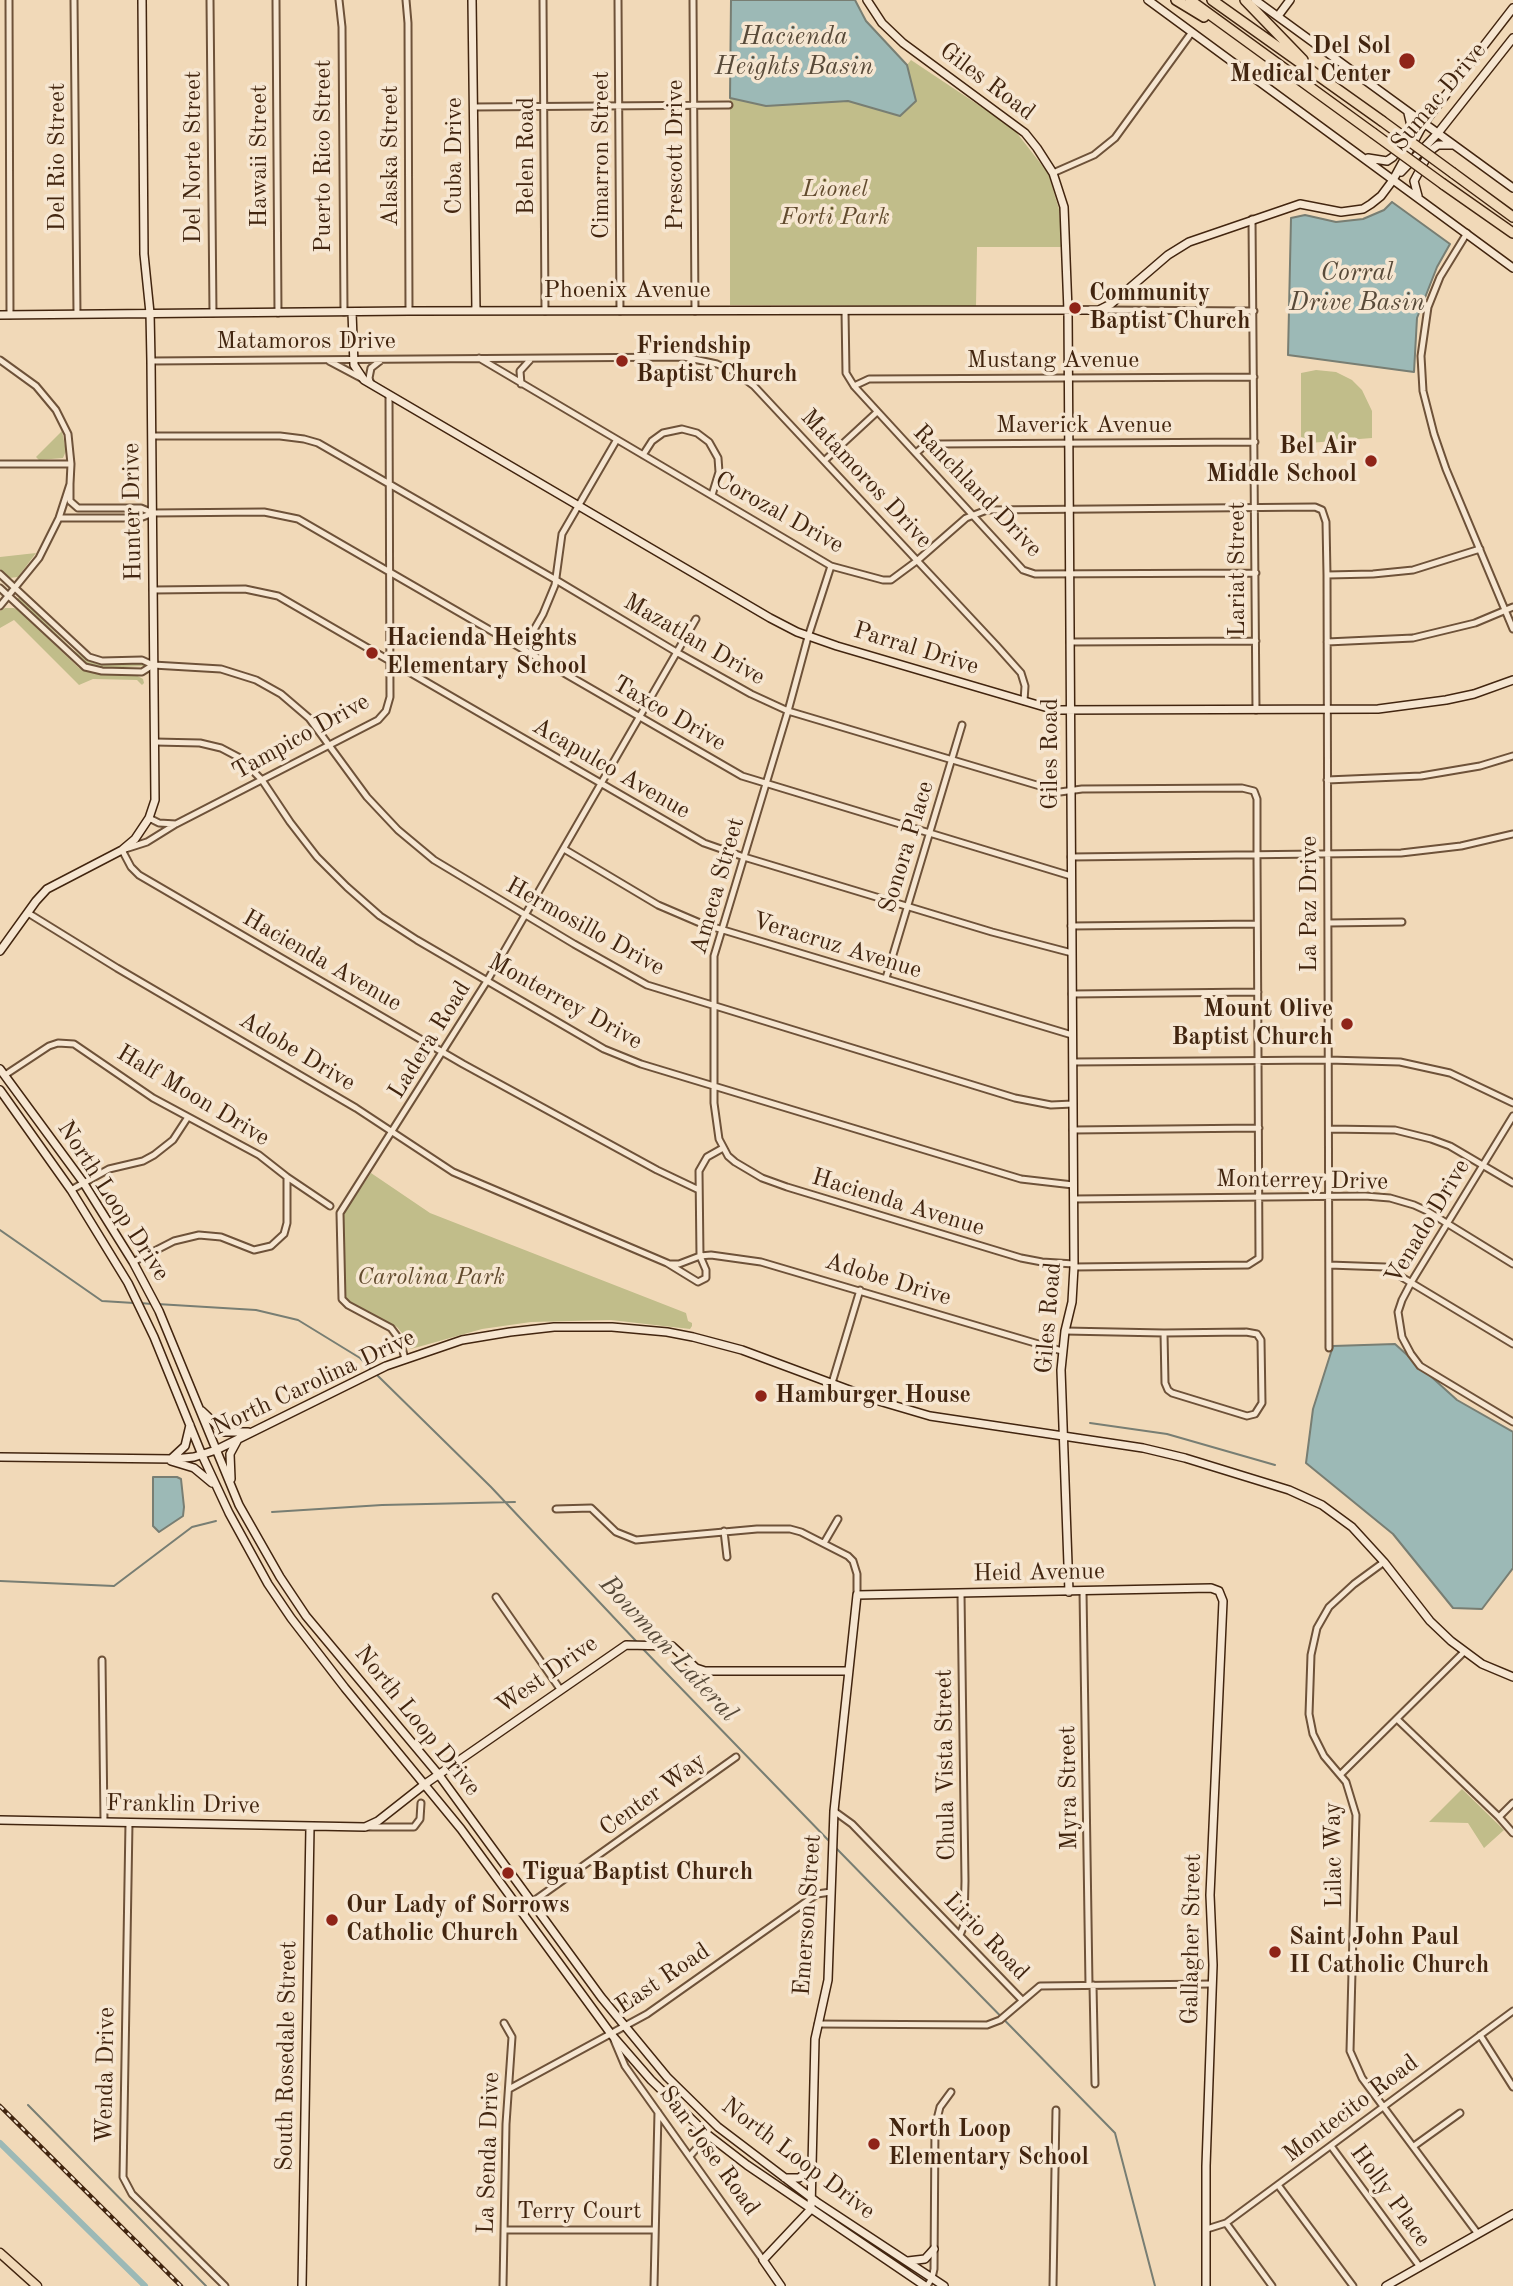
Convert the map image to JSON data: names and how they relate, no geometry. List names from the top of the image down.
{
  "streets": {
    "street": [
      "Giles Road",
      "Sumac Drive",
      "Cimarron Street",
      "Prescott Drive",
      "Hawaii Street",
      "Puerto Rico Street",
      "Alaska Street",
      "Cuba Drive",
      "Belen Road",
      "Del Rio Street",
      "Del Norte Street",
      "Phoenix Avenue",
      "Matamoros Drive",
      "Mustang Avenue",
      "Maverick Avenue",
      "Ranchland Drive",
      "Hunter Drive",
      "Corozal Drive",
      "Lariat Street",
      "Mazatlan Drive",
      "Parral Drive",
      "Taxco Drive",
      "Tampico Drive",
      "Acapulco Avenue",
      "Sonora Place",
      "Ameca Street",
      "La Paz Drive",
      "Hermosillo Drive",
      "Veracruz Avenue",
      "Hacienda Avenue",
      "Monterrey Drive",
      "Ladera Road",
      "Adobe Drive",
      "Half Moon Drive",
      "North Loop Drive",
      "Venado Drive",
      "North Carolina Drive",
      "Heid Avenue",
      "West Drive",
      "Chula Vista Street",
      "Myra Street",
      "Center Way",
      "Franklin Drive",
      "Lilac Way",
      "Emerson Street",
      "Lirio Road",
      "Gallagher Street",
      "East Road",
      "South Rosedale Street",
      "Wenda Drive",
      "Montecito Road",
      "San Jose Road",
      "La Senda Drive",
      "Holly Place",
      "Terry Court"
    ]
  },
  "crossings": [
    ["Giles Road", "Phoenix Avenue"],
    ["Giles Road", "Mustang Avenue"],
    ["Giles Road", "Maverick Avenue"],
    ["Giles Road", "Ranchland Drive"],
    ["Giles Road", "Mazatlan Drive"],
    ["Giles Road", "Parral Drive"],
    ["Giles Road", "Taxco Drive"],
    ["Giles Road", "Acapulco Avenue"],
    ["Giles Road", "Hermosillo Drive"],
    ["Giles Road", "Veracruz Avenue"],
    ["Giles Road", "Hacienda Avenue"],
    ["Giles Road", "Monterrey Drive"],
    ["Giles Road", "Adobe Drive"],
    ["Giles Road", "North Carolina Drive"],
    ["Giles Road", "Heid Avenue"],
    ["Cimarron Street", "Phoenix Avenue"],
    ["Prescott Drive", "Phoenix Avenue"],
    ["Hawaii Street", "Phoenix Avenue"],
    ["Puerto Rico Street", "Phoenix Avenue"],
    ["Puerto Rico Street", "Matamoros Drive"],
    ["Puerto Rico Street", "Parral Drive"],
    ["Alaska Street", "Phoenix Avenue"],
    ["Cuba Drive", "Phoenix Avenue"],
    ["Belen Road", "Phoenix Avenue"],
    ["Del Rio Street", "Phoenix Avenue"],
    ["Del Norte Street", "Phoenix Avenue"],
    ["Phoenix Avenue", "Ranchland Drive"],
    ["Phoenix Avenue", "Hunter Drive"],
    ["Phoenix Avenue", "Lariat Street"],
    ["Matamoros Drive", "Hunter Drive"],
    ["Matamoros Drive", "Corozal Drive"],
    ["Matamoros Drive", "Parral Drive"],
    ["Mustang Avenue", "Ranchland Drive"],
    ["Mustang Avenue", "Lariat Street"],
    ["Maverick Avenue", "Ranchland Drive"],
    ["Maverick Avenue", "Lariat Street"],
    ["Ranchland Drive", "Corozal Drive"],
    ["Ranchland Drive", "Lariat Street"],
    ["Hunter Drive", "Mazatlan Drive"],
    ["Hunter Drive", "Taxco Drive"],
    ["Hunter Drive", "Tampico Drive"],
    ["Hunter Drive", "Acapulco Avenue"],
    ["Hunter Drive", "Hermosillo Drive"],
    ["Hunter Drive", "Hacienda Avenue"],
    ["Hunter Drive", "Monterrey Drive"],
    ["Hunter Drive", "Adobe Drive"],
    ["Corozal Drive", "Ameca Street"],
    ["Lariat Street", "Parral Drive"],
    ["Lariat Street", "La Paz Drive"],
    ["Mazatlan Drive", "Tampico Drive"],
    ["Mazatlan Drive", "Sonora Place"],
    ["Mazatlan Drive", "Ameca Street"],
    ["Mazatlan Drive", "Ladera Road"],
    ["Parral Drive", "Tampico Drive"],
    ["Parral Drive", "Ameca Street"],
    ["Parral Drive", "La Paz Drive"],
    ["Taxco Drive", "Tampico Drive"],
    ["Taxco Drive", "Sonora Place"],
    ["Taxco Drive", "Ameca Street"],
    ["Taxco Drive", "Ladera Road"],
    ["Tampico Drive", "Acapulco Avenue"],
    ["Tampico Drive", "Hermosillo Drive"],
    ["Tampico Drive", "Hacienda Avenue"],
    ["Tampico Drive", "Monterrey Drive"],
    ["Acapulco Avenue", "Sonora Place"],
    ["Acapulco Avenue", "Ameca Street"],
    ["Acapulco Avenue", "Ladera Road"],
    ["Sonora Place", "Veracruz Avenue"],
    ["Ameca Street", "Hermosillo Drive"],
    ["Ameca Street", "Veracruz Avenue"],
    ["Ameca Street", "Hacienda Avenue"],
    ["Ameca Street", "Monterrey Drive"],
    ["La Paz Drive", "Monterrey Drive"],
    ["Hermosillo Drive", "Ladera Road"],
    ["Veracruz Avenue", "Ladera Road"],
    ["Hacienda Avenue", "Monterrey Drive"],
    ["Hacienda Avenue", "Ladera Road"],
    ["Monterrey Drive", "Ladera Road"],
    ["Monterrey Drive", "Venado Drive"],
    ["Ladera Road", "Adobe Drive"],
    ["Ladera Road", "North Carolina Drive"],
    ["Half Moon Drive", "North Loop Drive"],
    ["North Loop Drive", "North Carolina Drive"],
    ["North Loop Drive", "West Drive"],
    ["North Loop Drive", "Center Way"],
    ["North Loop Drive", "Emerson Street"],
    ["North Loop Drive", "East Road"],
    ["North Loop Drive", "San Jose Road"],
    ["North Carolina Drive", "Lilac Way"],
    ["Heid Avenue", "Chula Vista Street"],
    ["Heid Avenue", "Myra Street"],
    ["Heid Avenue", "Emerson Street"],
    ["Heid Avenue", "Gallagher Street"],
    ["West Drive", "Emerson Street"],
    ["Chula Vista Street", "Lirio Road"],
    ["Franklin Drive", "South Rosedale Street"],
    ["Franklin Drive", "Wenda Drive"],
    ["Lilac Way", "Montecito Road"],
    ["Emerson Street", "Lirio Road"],
    ["Emerson Street", "East Road"],
    ["Gallagher Street", "Montecito Road"],
    ["East Road", "San Jose Road"],
    ["East Road", "La Senda Drive"],
    ["Montecito Road", "Holly Place"],
    ["La Senda Drive", "Terry Court"]
  ],
  "water": ["Hacienda Heights Basin", "Corral Drive Basin", "Bowman Lateral"],
  "parks": ["Lionel Forti Park", "Carolina Park"],
  "places": [
    "Del Sol Medical Center",
    "Community Baptist Church",
    "Friendship Baptist Church",
    "Bel Air Middle School",
    "Hacienda Heights Elementary School",
    "Mount Olive Baptist Church",
    "Hamburger House",
    "Tigua Baptist Church",
    "Our Lady of Sorrows Catholic Church",
    "Saint John Paul II Catholic Church",
    "North Loop Elementary School"
  ]
}
